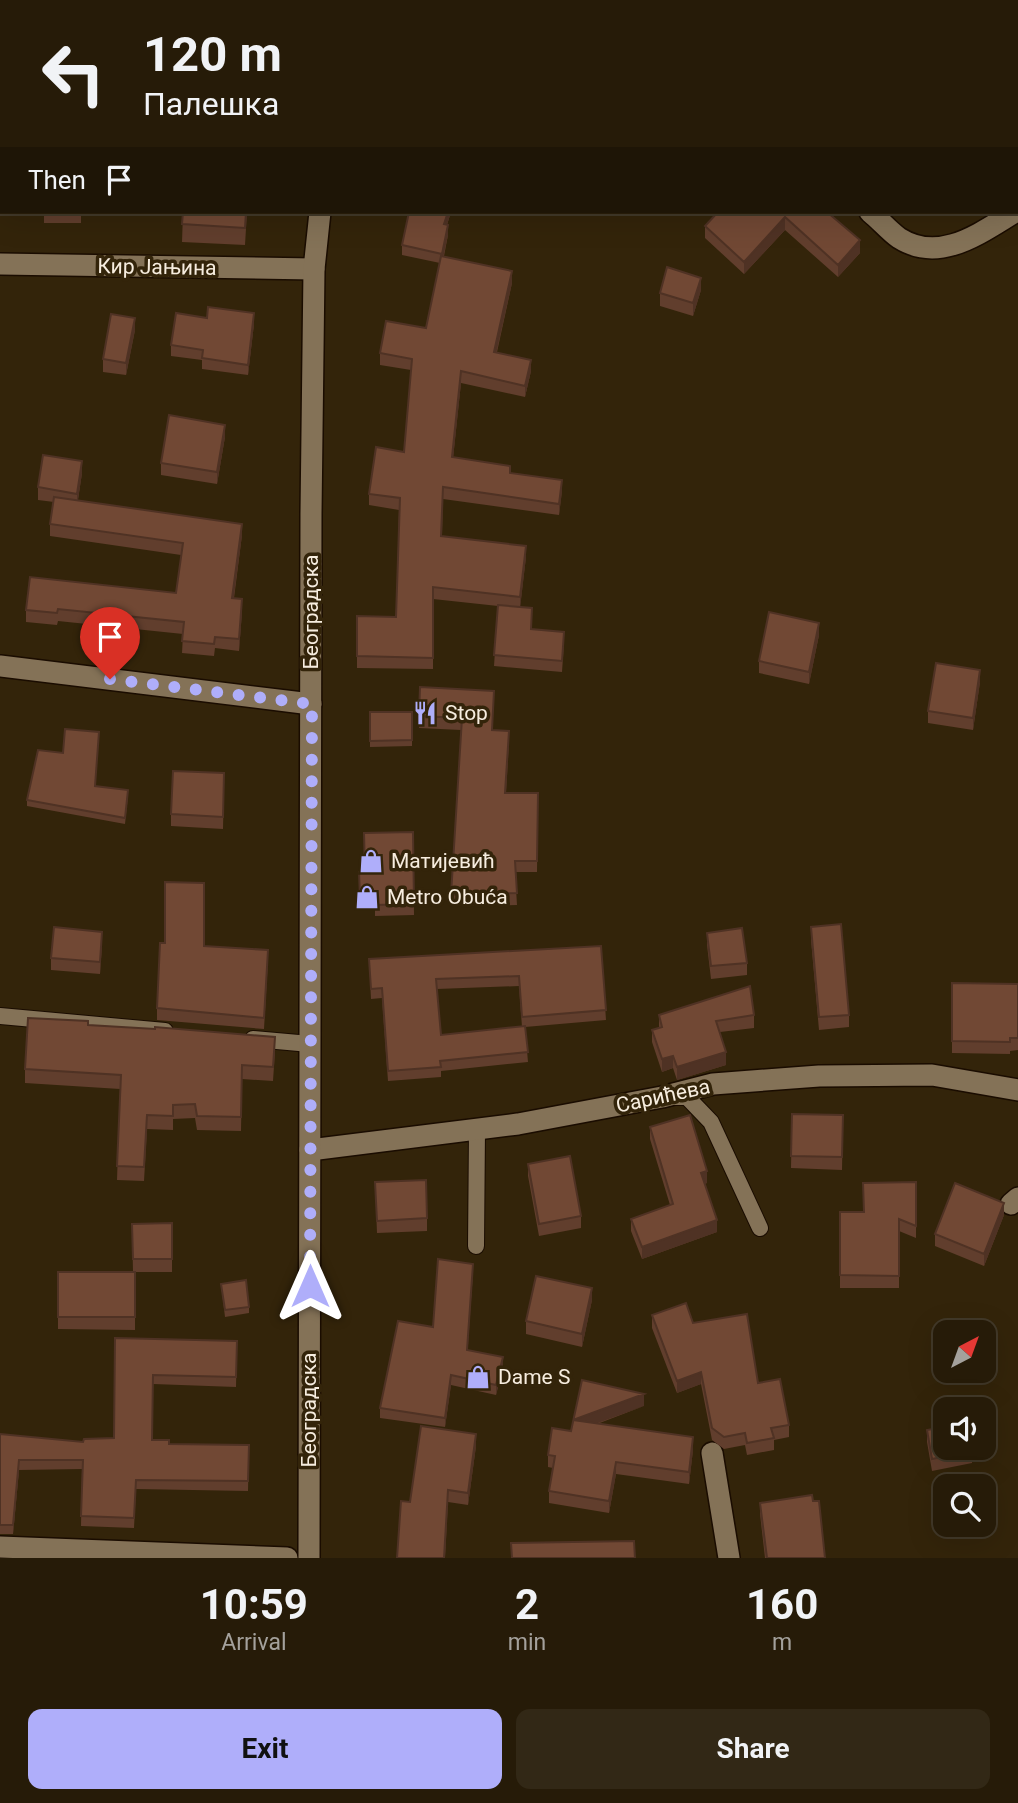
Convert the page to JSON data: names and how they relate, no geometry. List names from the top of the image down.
{
  "streets": {
    "street": ["Кир Јањина", "Београдска", "Сарићева"]
  },
  "crossings": [
    ["Кир Јањина", "Београдска"],
    ["Београдска", "Сарићева"]
  ],
  "places": {
    "restaurant": ["Stop"],
    "shop": ["Матијевић", "Metro Obuća", "Dame S"]
  },
  "north": "top right",
  "page": {
    "turn": ["120 m", "Палешка"],
    "then": "Then",
    "eta": [
      "10:59",
      "Arrival",
      "2",
      "min",
      "160",
      "m"
    ],
    "buttons": ["Exit", "Share"]
  }
}
